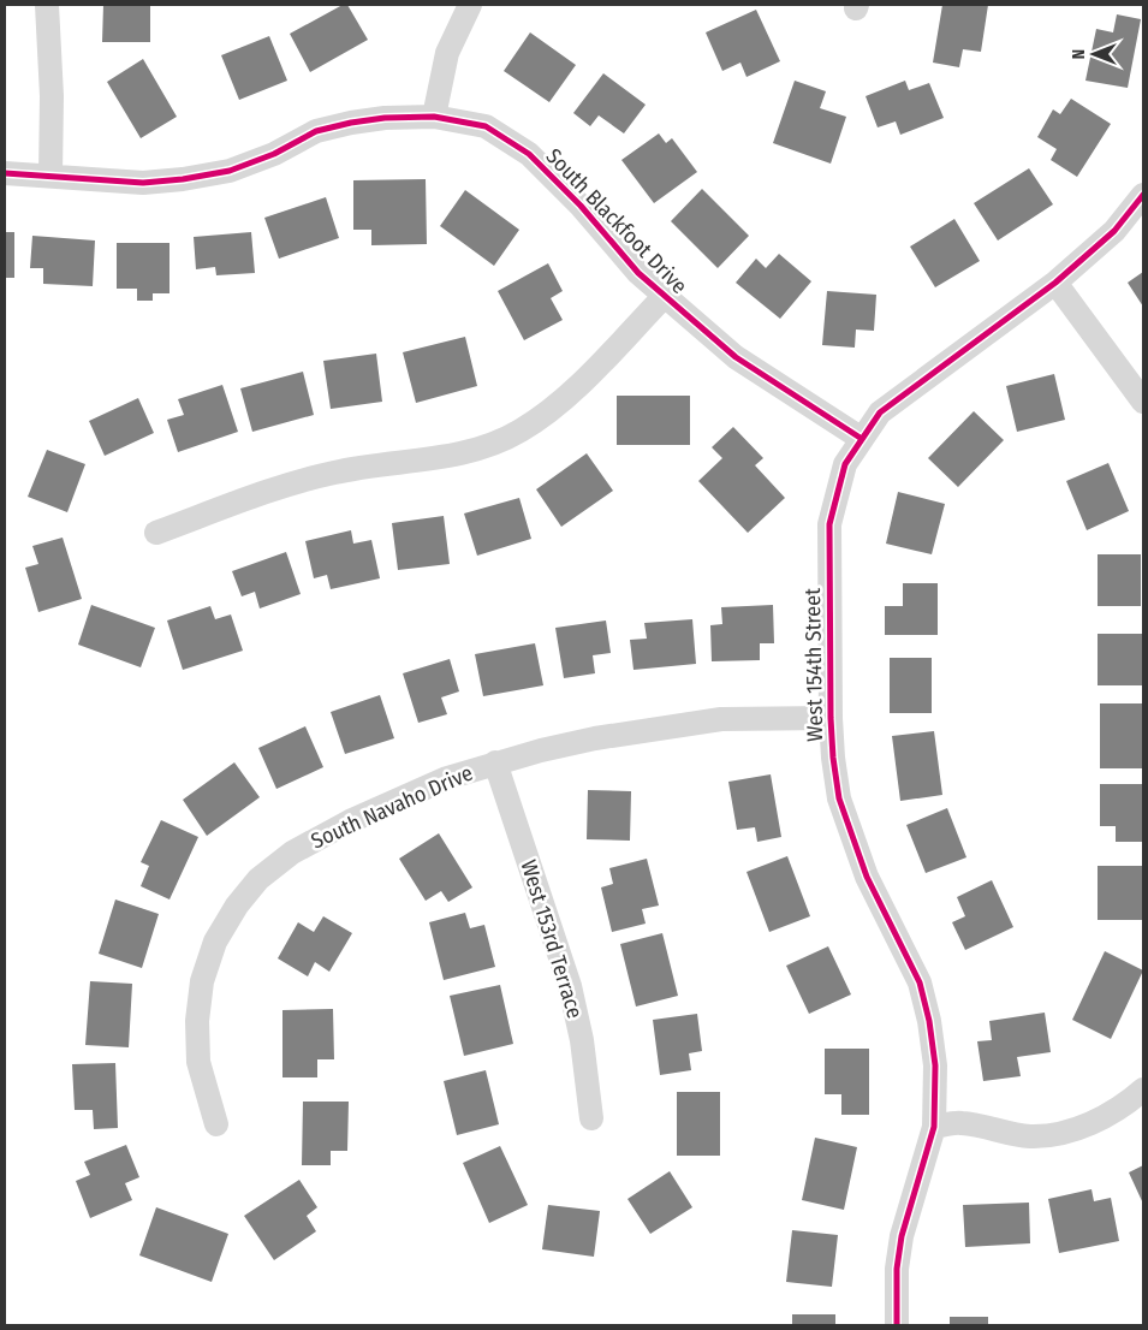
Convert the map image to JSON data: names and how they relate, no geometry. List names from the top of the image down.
{
  "streets": {
    "street": [
      "South Blackfoot Drive",
      "West 154th Street",
      "South Navaho Drive",
      "West 153rd Terrace"
    ]
  },
  "crossings": [
    ["South Blackfoot Drive", "West 154th Street"],
    ["West 154th Street", "South Navaho Drive"],
    ["South Navaho Drive", "West 153rd Terrace"]
  ],
  "north": "left"
}
